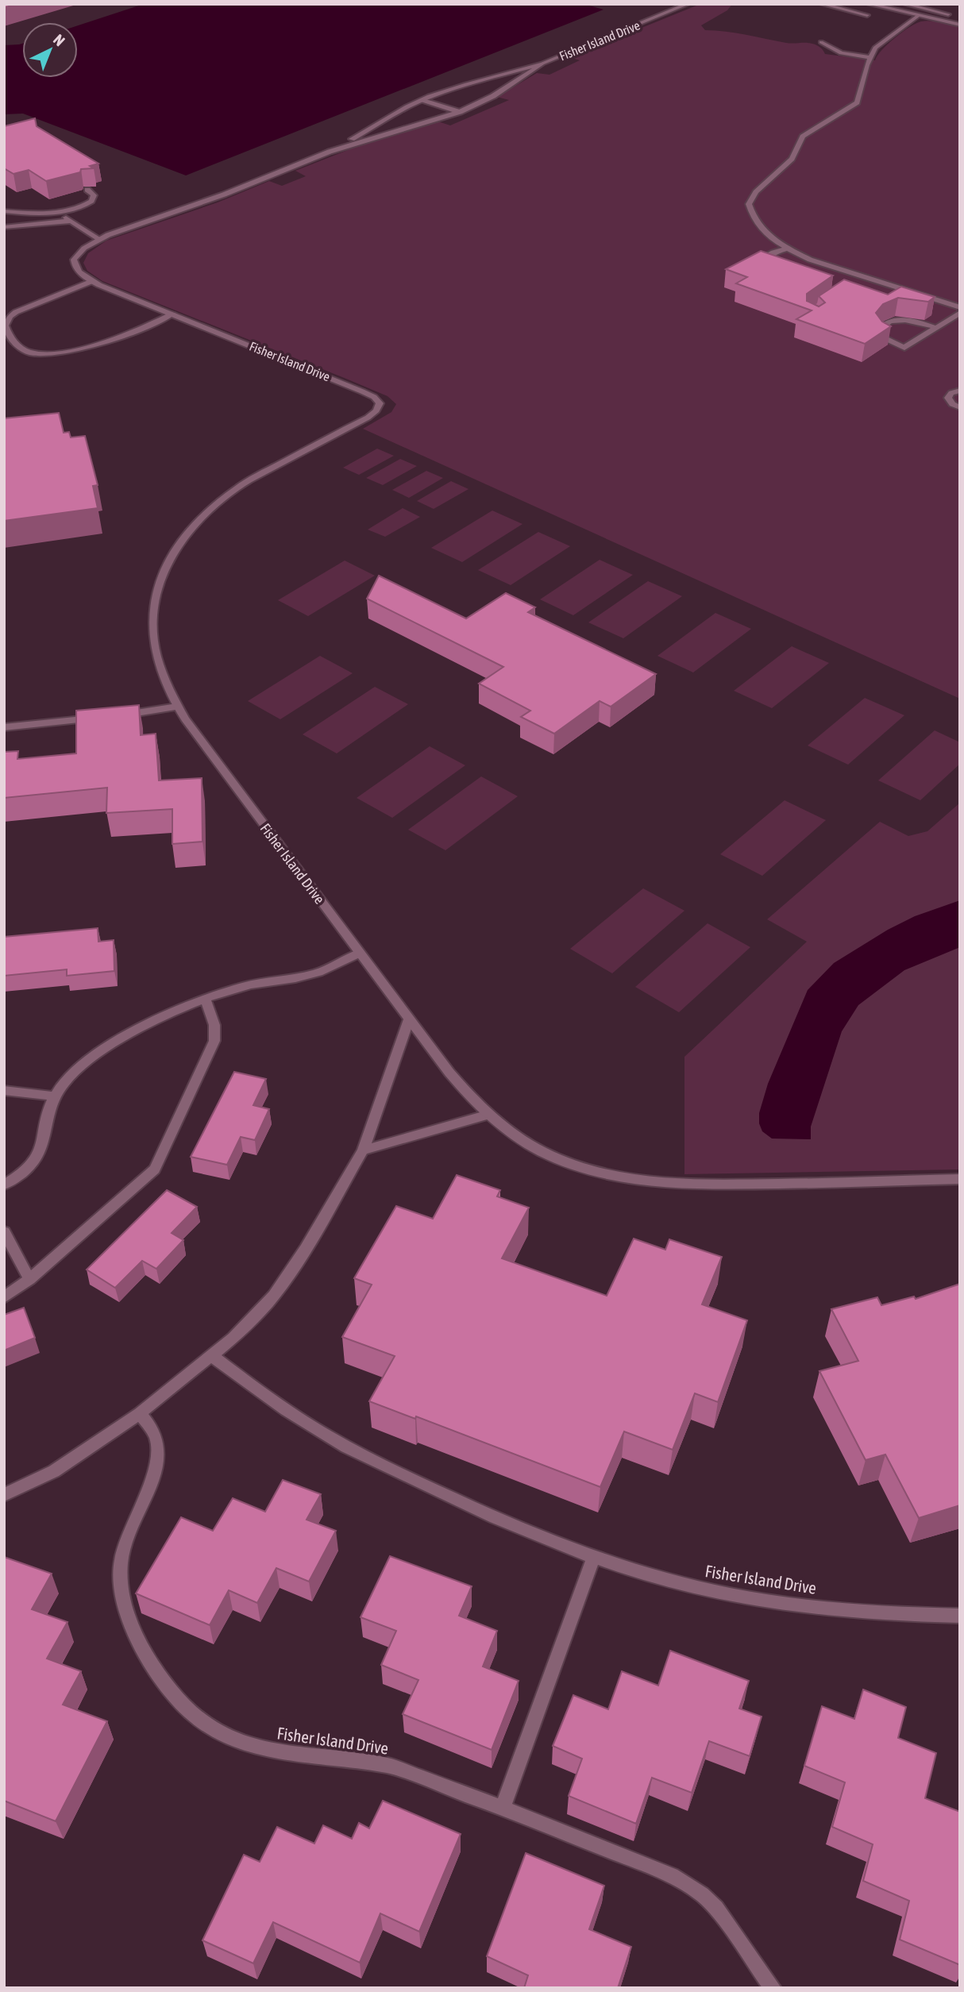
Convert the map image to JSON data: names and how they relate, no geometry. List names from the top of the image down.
{
  "streets": {
    "street": ["Fisher Island Drive"]
  },
  "north": "top right"
}
